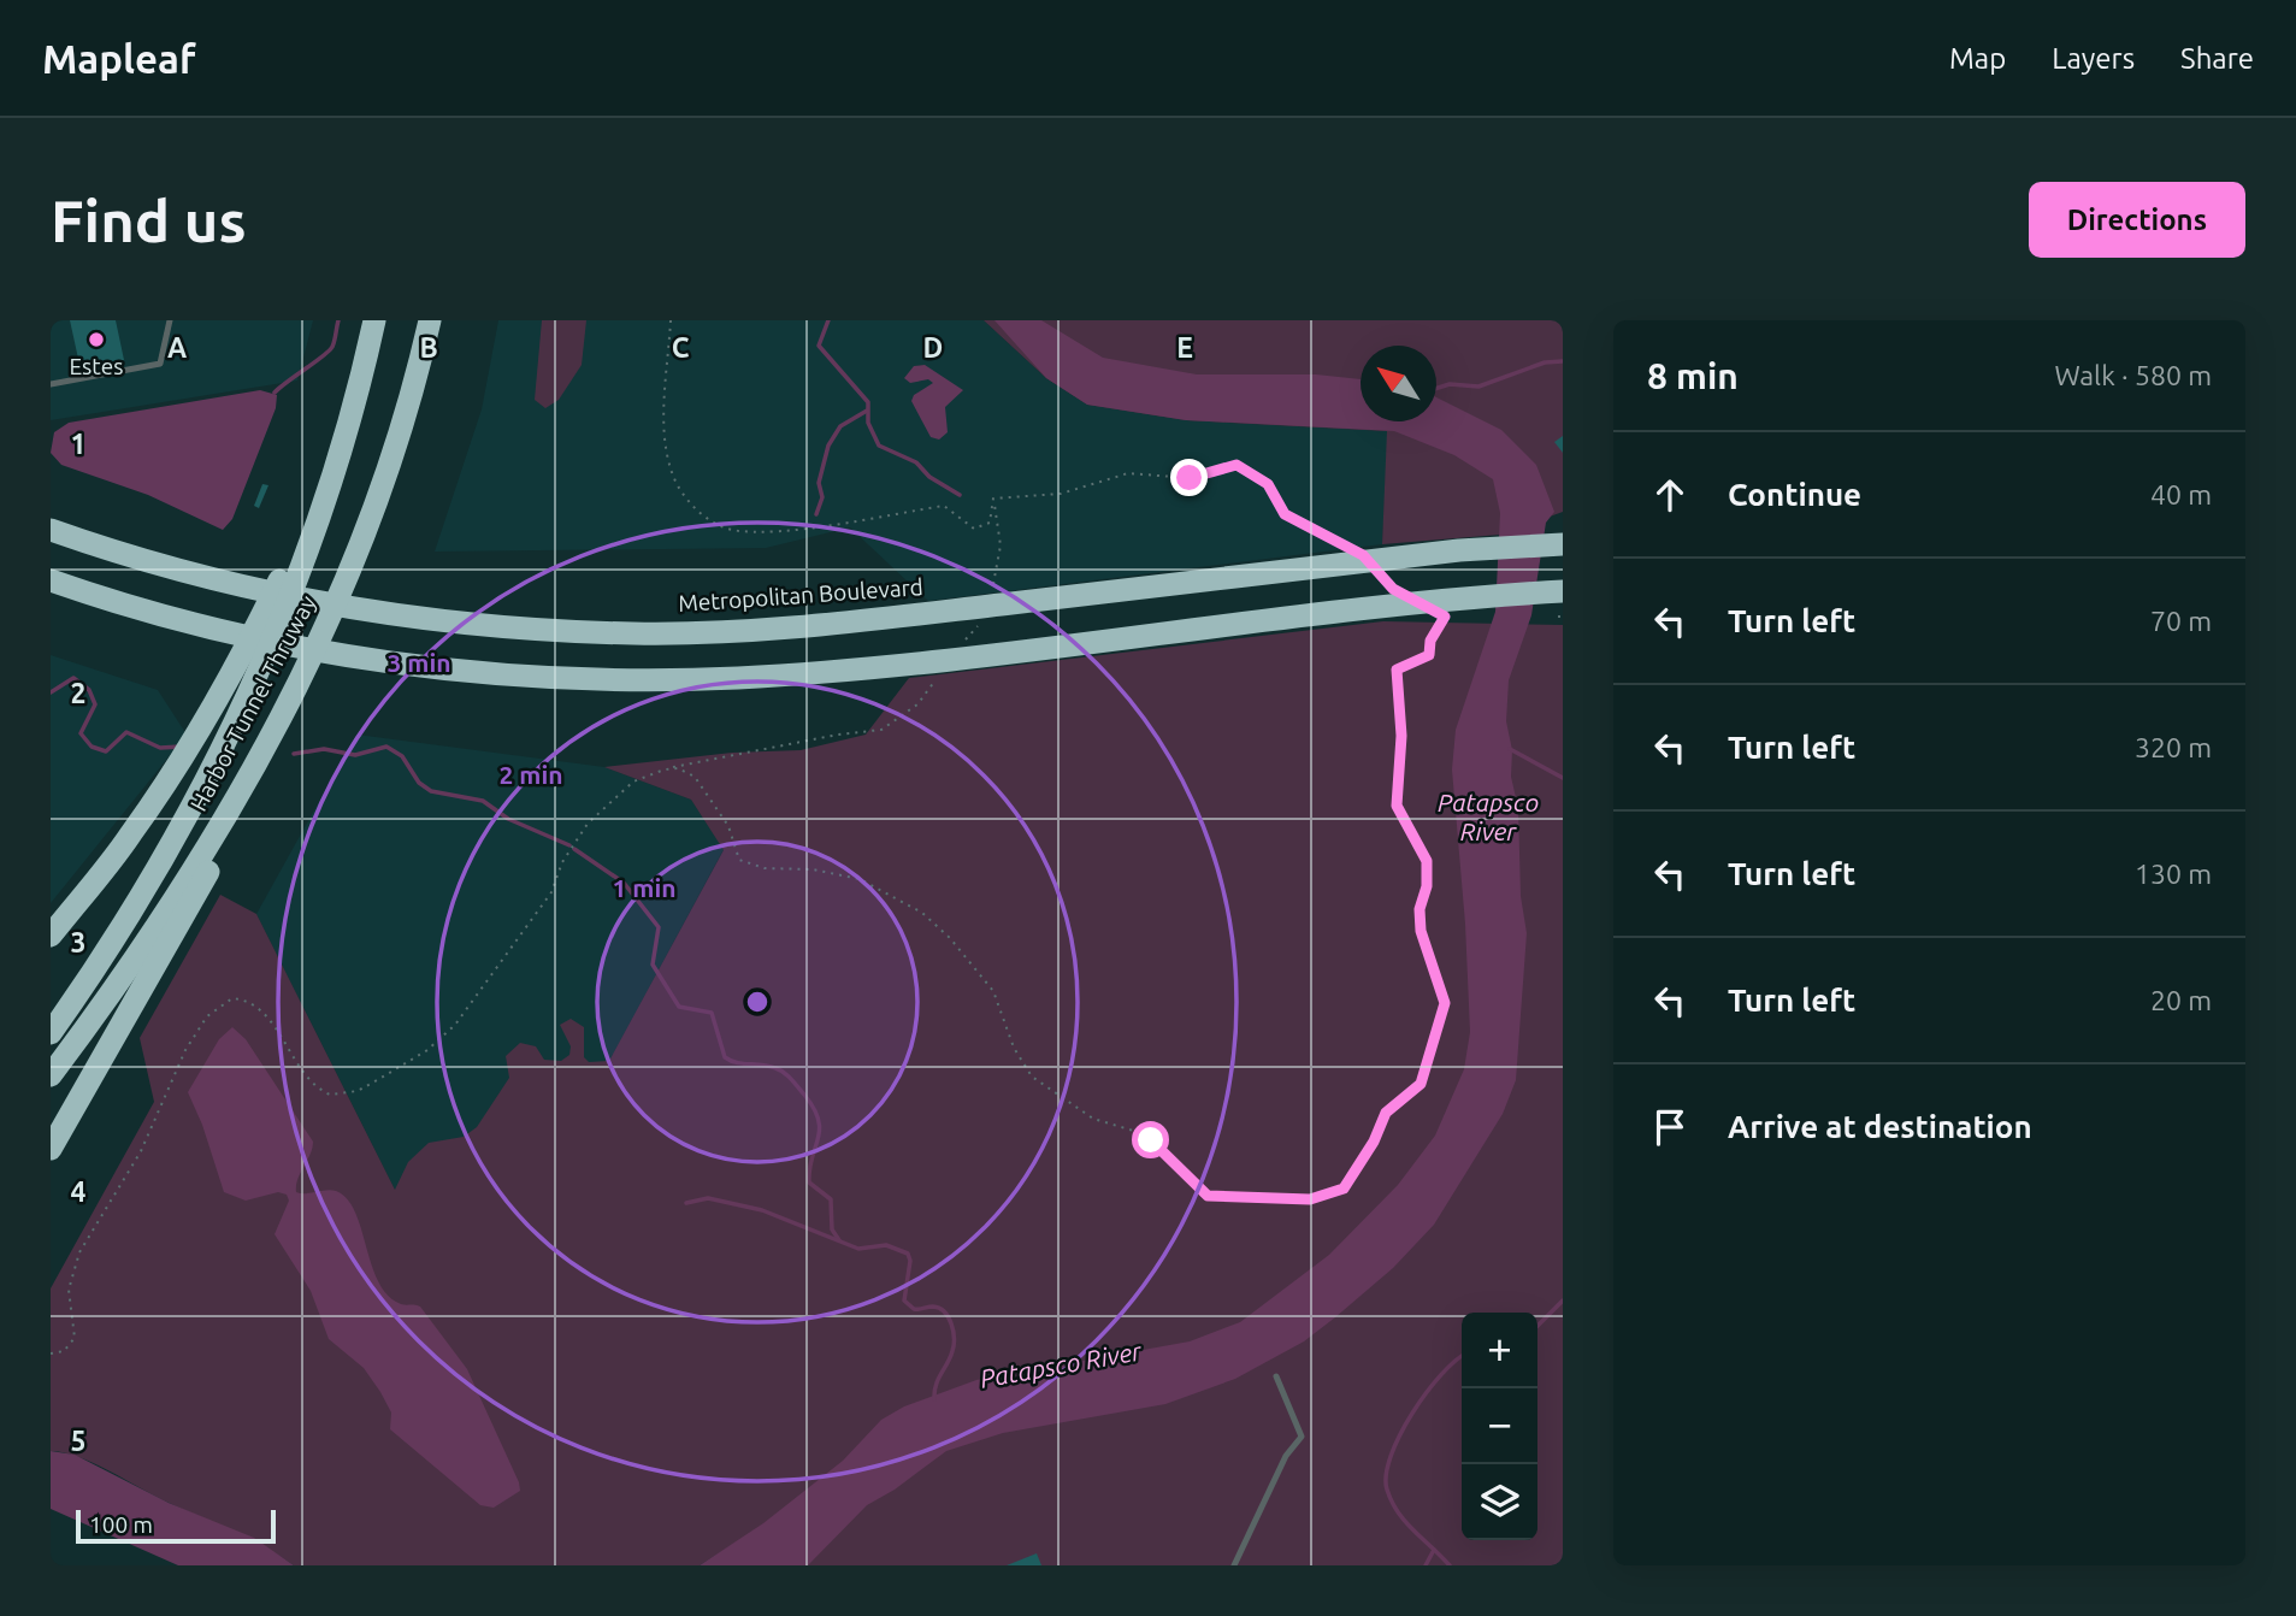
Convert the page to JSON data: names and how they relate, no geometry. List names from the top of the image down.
{
  "streets": {
    "highway": ["Metropolitan Boulevard", "Harbor Tunnel Thruway"]
  },
  "water": ["Patapsco River"],
  "places": ["Estes"],
  "scale_bar": "100 m",
  "north": "top left",
  "page": {
    "header": "Mapleaf",
    "nav": ["Map", "Layers", "Share"],
    "buttons": "Directions",
    "title": "Find us",
    "heading": ["8 min", "Walk · 580 m"],
    "list": [
      ["Continue", "40 m"],
      ["Turn left", "70 m"],
      ["Turn left", "320 m"],
      ["Turn left", "130 m"],
      ["Turn left", "20 m"],
      "Arrive at destination"
    ],
    "map_buttons": ["+", "−"],
    "scale": "100 m"
  },
  "grid": {
    "columns": [
      "A",
      "B",
      "C",
      "D",
      "E"
    ],
    "rows": [
      "1",
      "2",
      "3",
      "4",
      "5"
    ]
  },
  "rings": ["3 min", "2 min", "1 min"]
}
